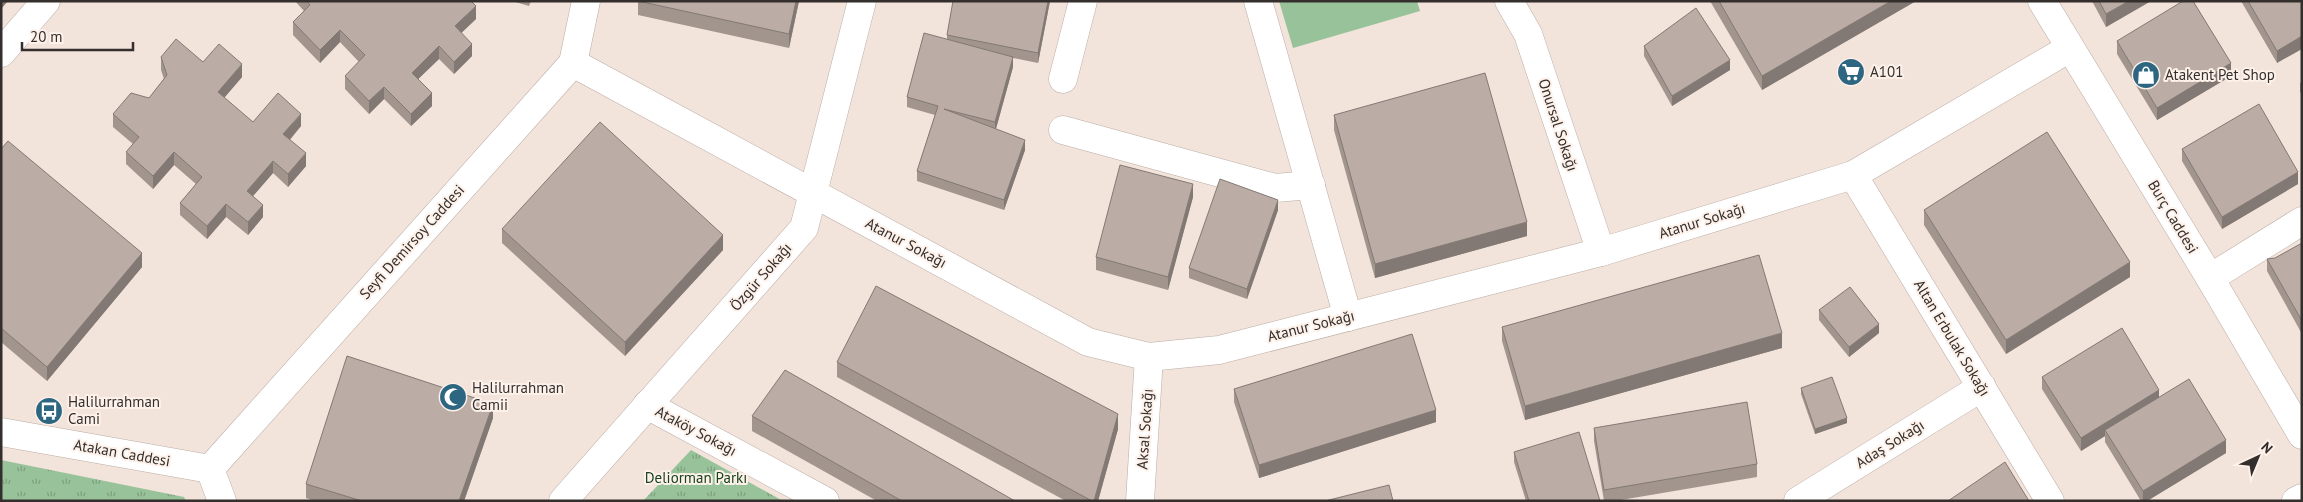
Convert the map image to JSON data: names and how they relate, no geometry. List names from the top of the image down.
{
  "streets": {
    "street": [
      "Onursal Sokağı",
      "Burç Caddesi",
      "Atanur Sokağı",
      "Seyfi Demirsoy Caddesi",
      "Özgür Sokağı",
      "Altan Erbulak Sokağı",
      "Aksal Sokağı",
      "Ataköy Sokağı",
      "Adaş Sokağı",
      "Atakan Caddesi"
    ]
  },
  "crossings": [
    ["Onursal Sokağı", "Atanur Sokağı"],
    ["Burç Caddesi", "Atanur Sokağı"],
    ["Atanur Sokağı", "Seyfi Demirsoy Caddesi"],
    ["Atanur Sokağı", "Özgür Sokağı"],
    ["Atanur Sokağı", "Altan Erbulak Sokağı"],
    ["Atanur Sokağı", "Aksal Sokağı"],
    ["Seyfi Demirsoy Caddesi", "Atakan Caddesi"],
    ["Özgür Sokağı", "Ataköy Sokağı"],
    ["Altan Erbulak Sokağı", "Adaş Sokağı"]
  ],
  "parks": ["Deliorman Parkı"],
  "places": {
    "supermarket": ["A101"],
    "shop": ["Atakent Pet Shop"],
    "mosque": ["Halilurrahman Camii"],
    "bus stop": ["Halilurrahman Cami"]
  },
  "scale_bar": "20 m",
  "north": "top right"
}
